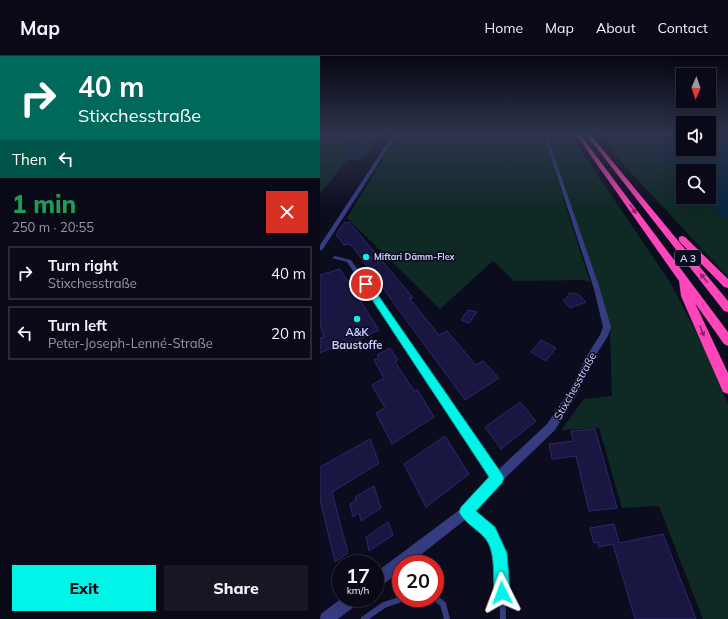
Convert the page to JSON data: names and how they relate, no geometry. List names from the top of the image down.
{
  "streets": {
    "highway": ["A 3"],
    "street": ["Stixchesstraße"]
  },
  "places": ["Miftari Dämm-Flex", "A&K Baustoffe"],
  "north": "bottom",
  "page": {
    "header": "Map",
    "nav": [
      "Home",
      "Map",
      "About",
      "Contact"
    ],
    "turn": ["40 m", "Stixchesstraße"],
    "then": "Then",
    "heading": ["1 min", "250 m · 20:55"],
    "list": [
      {
        "name": "Turn right",
        "note": "Stixchesstraße",
        "value": "40 m"
      },
      {
        "name": "Turn left",
        "note": "Peter-Joseph-Lenné-Straße",
        "value": "20 m"
      }
    ],
    "speed": "17 km/h",
    "limit": "20",
    "buttons": ["Exit", "Share"]
  }
}
